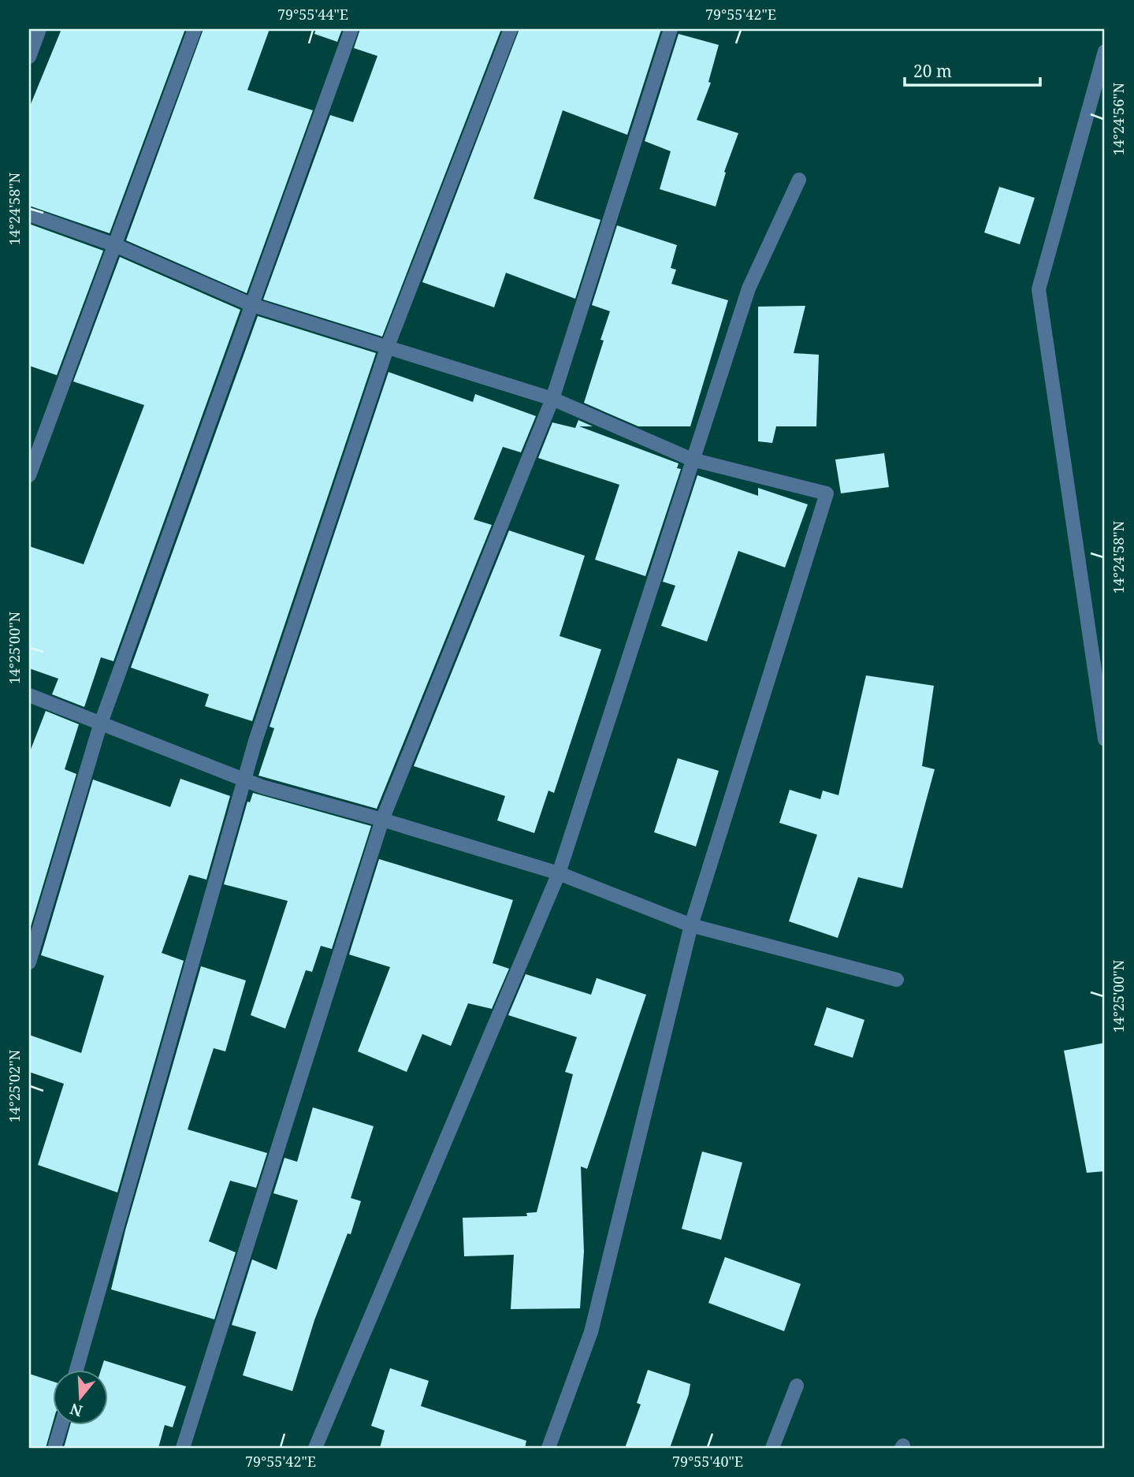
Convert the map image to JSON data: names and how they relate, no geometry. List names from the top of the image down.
{
  "scale_bar": "20 m",
  "north": "bottom",
  "coordinates": [
    "79°55'44\"E",
    "79°55'42\"E",
    "14°24'56\"N",
    "14°24'58\"N",
    "14°25'00\"N",
    "14°25'02\"N",
    "79°55'40\"E"
  ]
}
